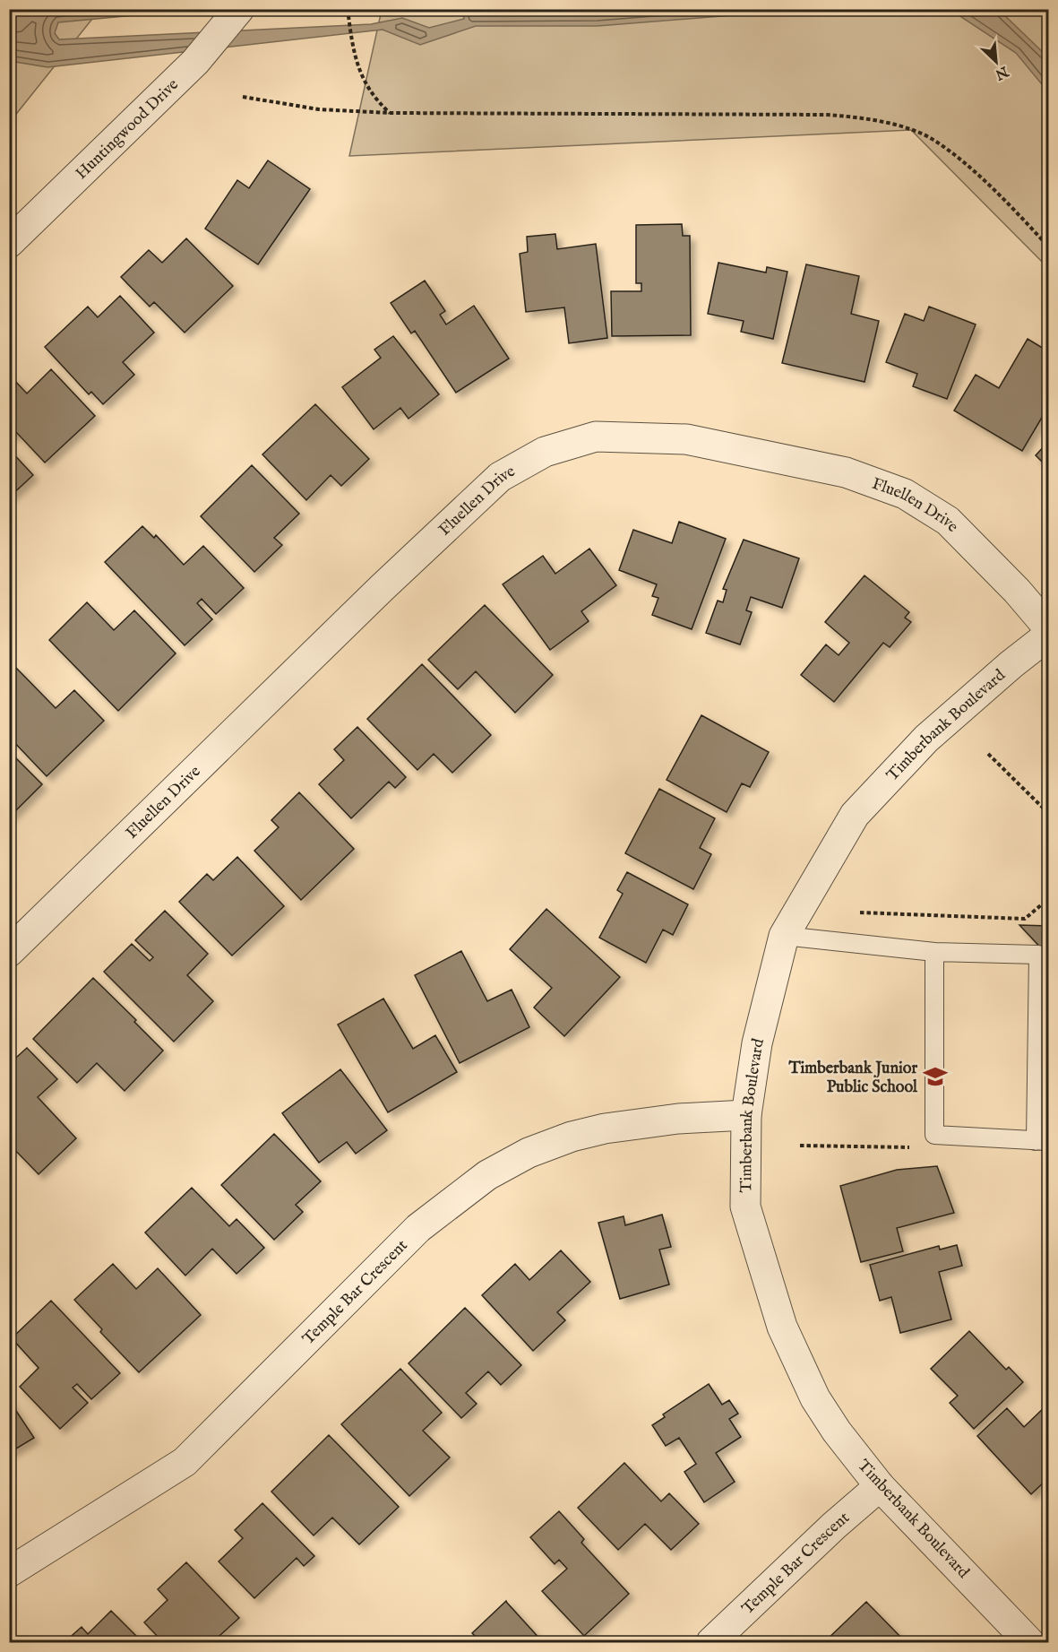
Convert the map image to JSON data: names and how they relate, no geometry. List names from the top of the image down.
{
  "streets": {
    "street": [
      "Huntingwood Drive",
      "Fluellen Drive",
      "Timberbank Boulevard",
      "Temple Bar Crescent"
    ]
  },
  "crossings": [
    ["Timberbank Boulevard", "Temple Bar Crescent"]
  ],
  "places": {
    "school or university": ["Timberbank Junior Public School"]
  },
  "north": "bottom right"
}
